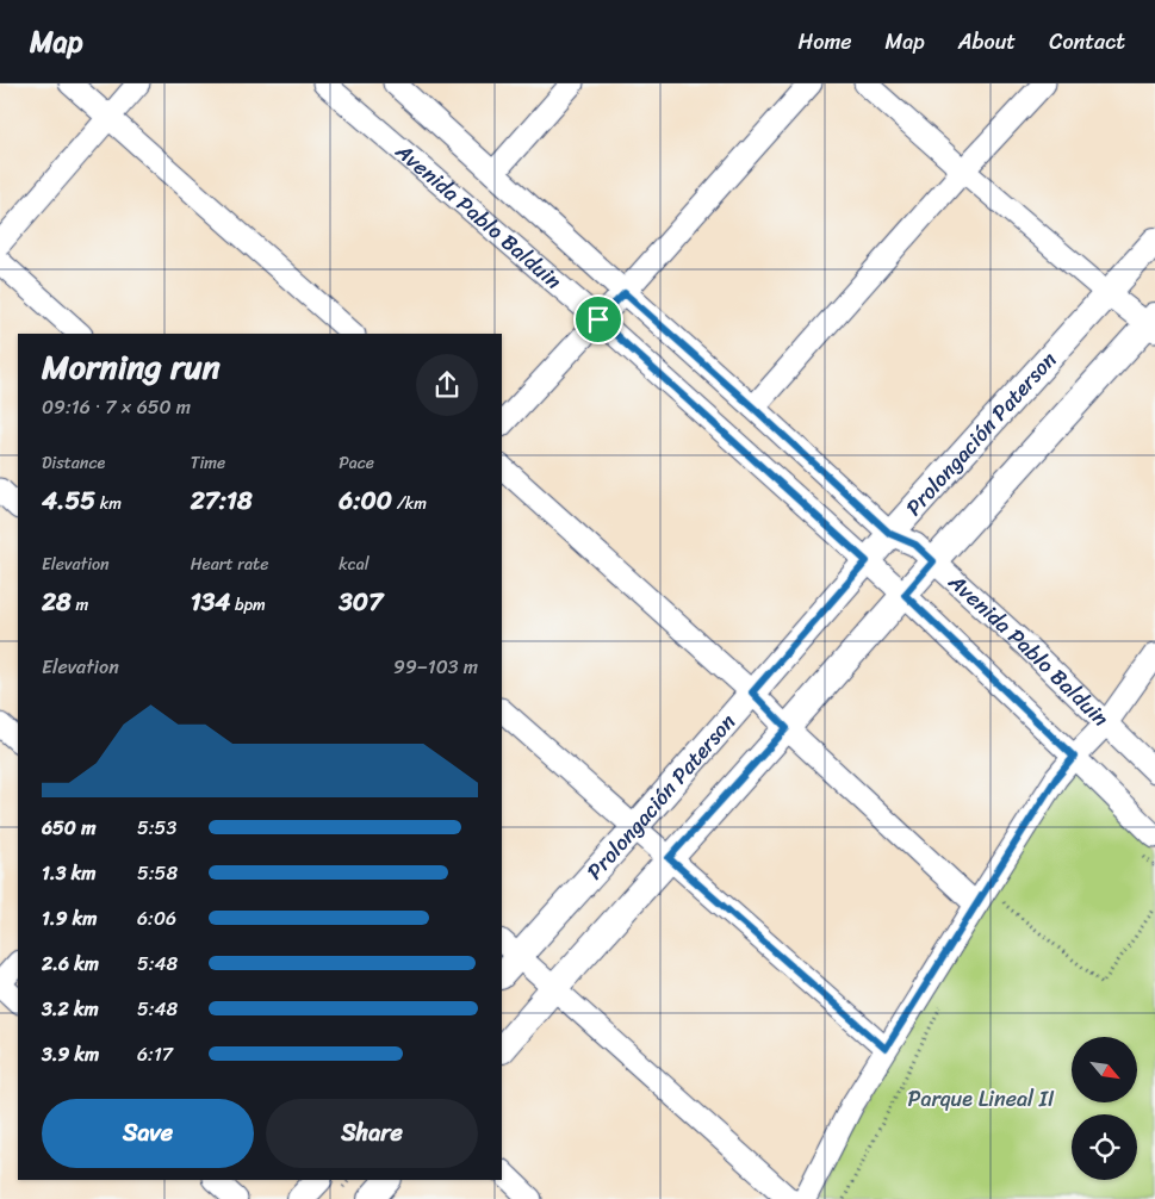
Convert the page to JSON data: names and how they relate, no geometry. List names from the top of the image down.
{
  "streets": {
    "street": ["Avenida Pablo Balduin", "Prolongación Paterson"]
  },
  "crossings": [
    ["Avenida Pablo Balduin", "Prolongación Paterson"]
  ],
  "parks": ["Parque Lineal II"],
  "north": "bottom right",
  "page": {
    "header": "Map",
    "nav": [
      "Home",
      "Map",
      "About",
      "Contact"
    ],
    "heading": ["Morning run", "09:16 · 7 × 650 m"],
    "stats": [
      ["Distance", "4.55 km"],
      ["Time", "27:18"],
      ["Pace", "6:00 /km"],
      ["Elevation", "28 m"],
      ["Heart rate", "134 bpm"],
      ["kcal", "307"]
    ],
    "chart": ["Elevation", "99–103 m"],
    "list": [
      {
        "name": "650 m",
        "note": "5:53"
      },
      {
        "name": "1.3 km",
        "note": "5:58"
      },
      {
        "name": "1.9 km",
        "note": "6:06"
      },
      {
        "name": "2.6 km",
        "note": "5:48"
      },
      {
        "name": "3.2 km",
        "note": "5:48"
      },
      {
        "name": "3.9 km",
        "note": "6:17"
      }
    ],
    "buttons": ["Save", "Share"]
  }
}
